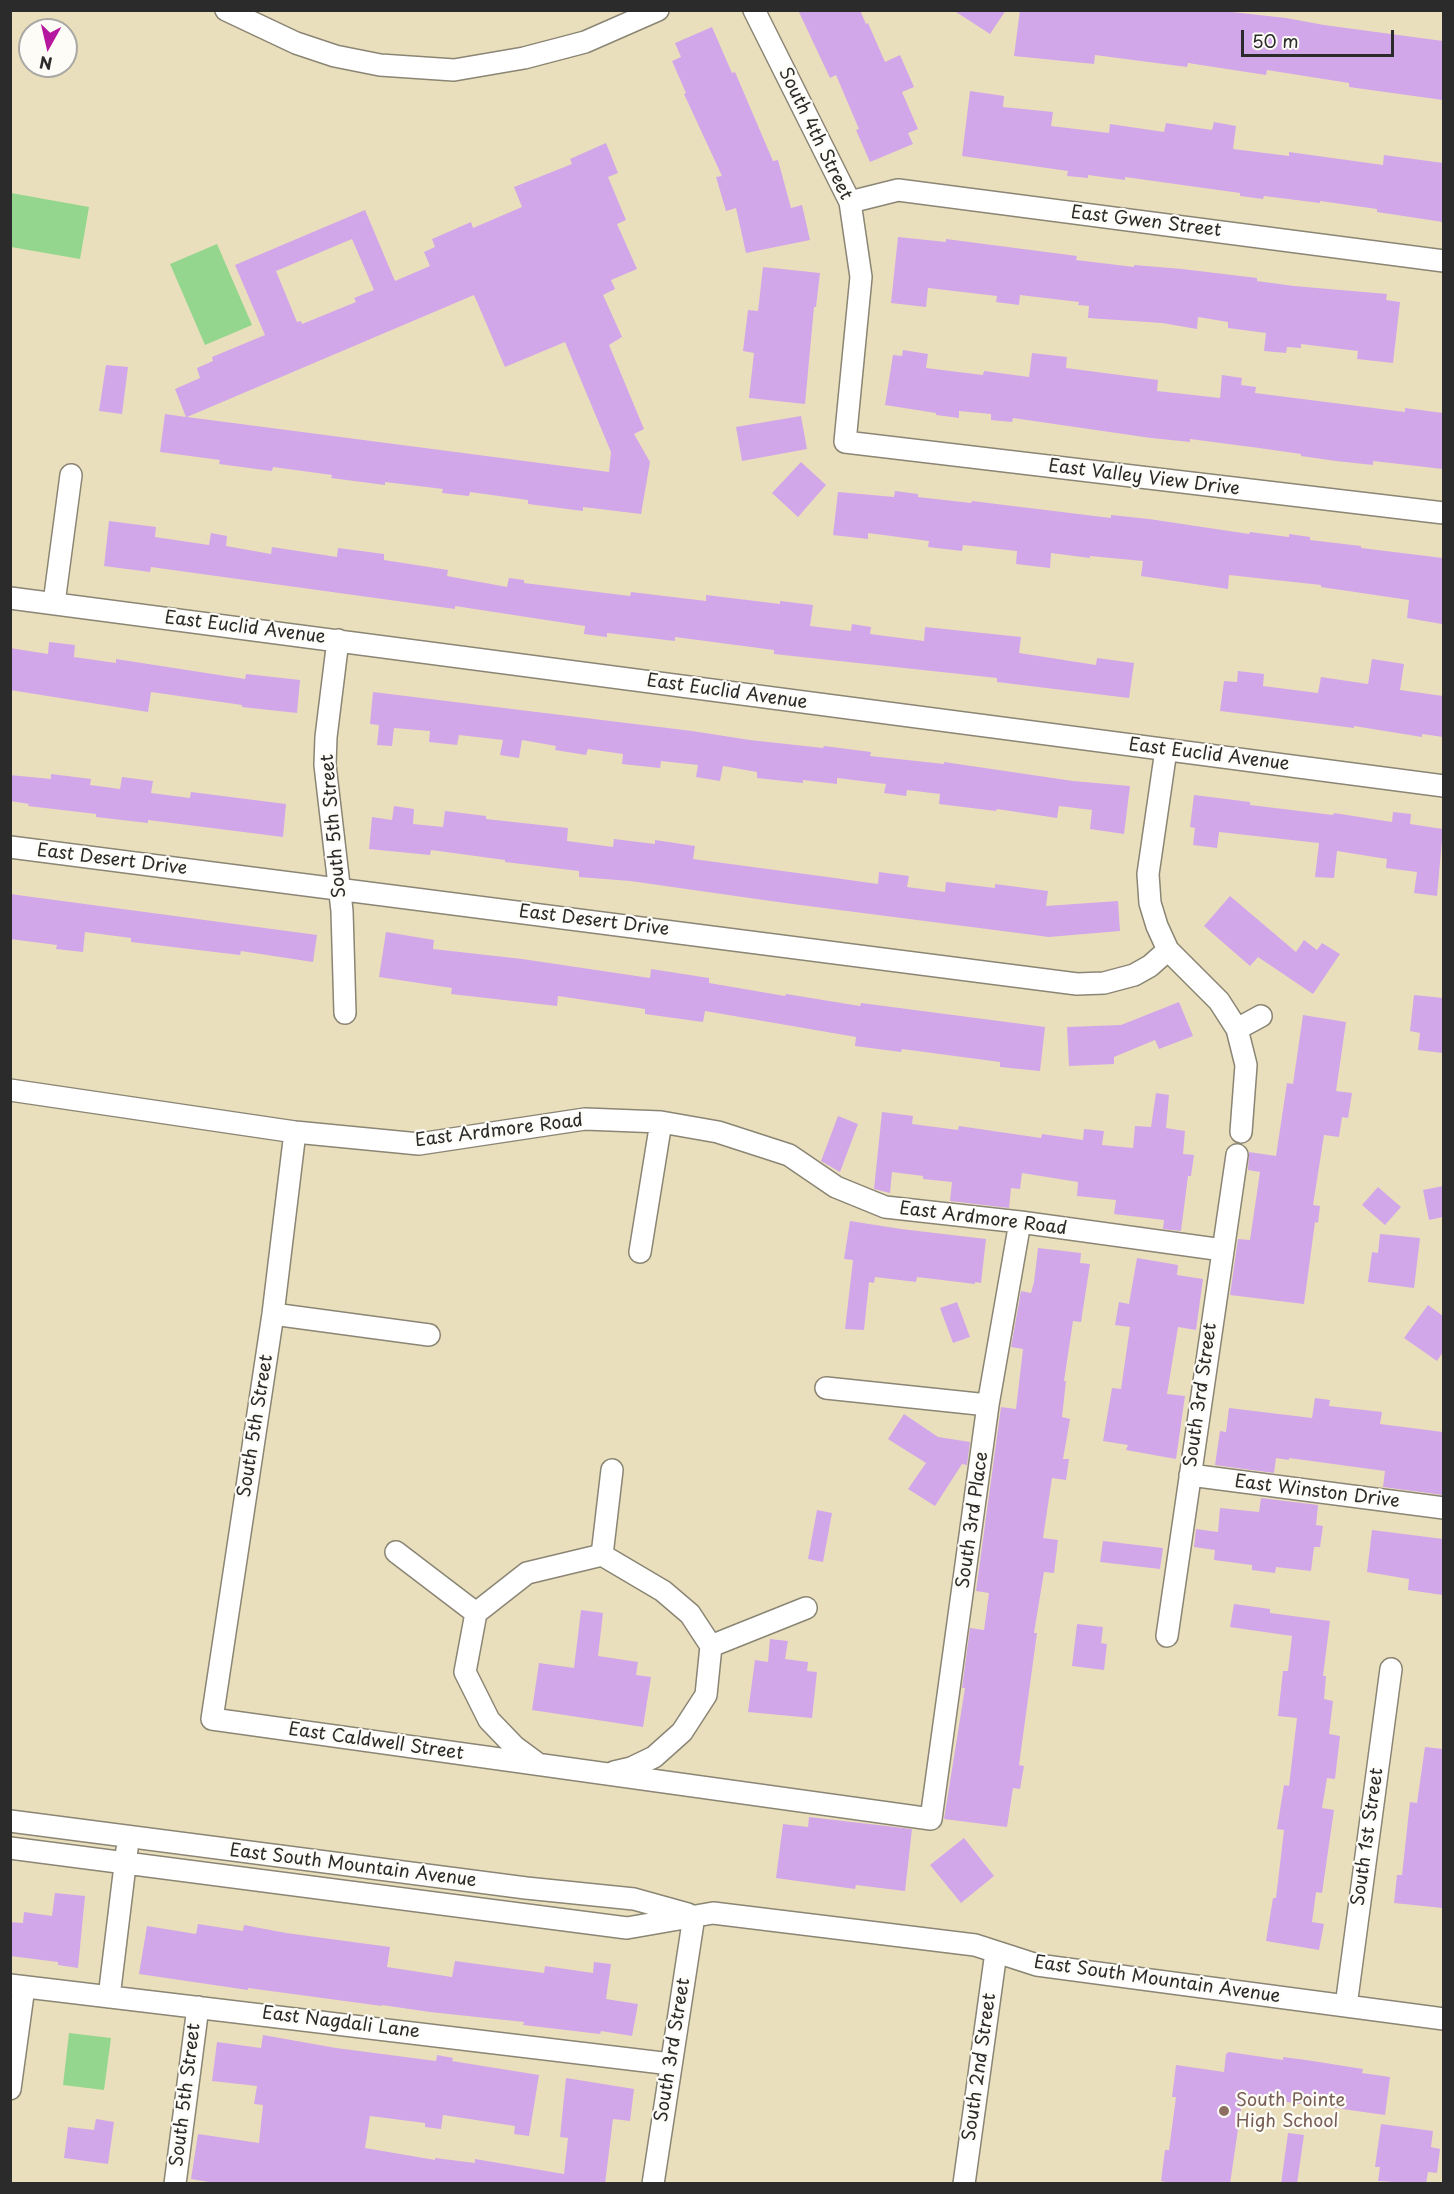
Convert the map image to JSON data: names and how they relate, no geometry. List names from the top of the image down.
{
  "streets": {
    "street": [
      "South 4th Street",
      "East Gwen Street",
      "East Valley View Drive",
      "East Euclid Avenue",
      "South 5th Street",
      "East Desert Drive",
      "East Ardmore Road",
      "South 3rd Street",
      "East Winston Drive",
      "South 3rd Place",
      "East Caldwell Street",
      "South 1st Street",
      "East South Mountain Avenue",
      "East Nagdali Lane",
      "South 2nd Street"
    ]
  },
  "crossings": [
    ["South 4th Street", "East Gwen Street"],
    ["South 4th Street", "East Valley View Drive"],
    ["East Euclid Avenue", "South 5th Street"],
    ["South 5th Street", "East Desert Drive"],
    ["South 5th Street", "East Ardmore Road"],
    ["South 5th Street", "East Caldwell Street"],
    ["South 5th Street", "East Nagdali Lane"],
    ["East Ardmore Road", "South 3rd Street"],
    ["East Ardmore Road", "South 3rd Place"],
    ["South 3rd Street", "East Winston Drive"],
    ["South 3rd Street", "East South Mountain Avenue"],
    ["South 3rd Street", "East Nagdali Lane"],
    ["South 3rd Place", "East Caldwell Street"],
    ["South 1st Street", "East South Mountain Avenue"],
    ["East South Mountain Avenue", "South 2nd Street"]
  ],
  "places": ["South Pointe High School"],
  "scale_bar": "50 m",
  "north": "bottom"
}
